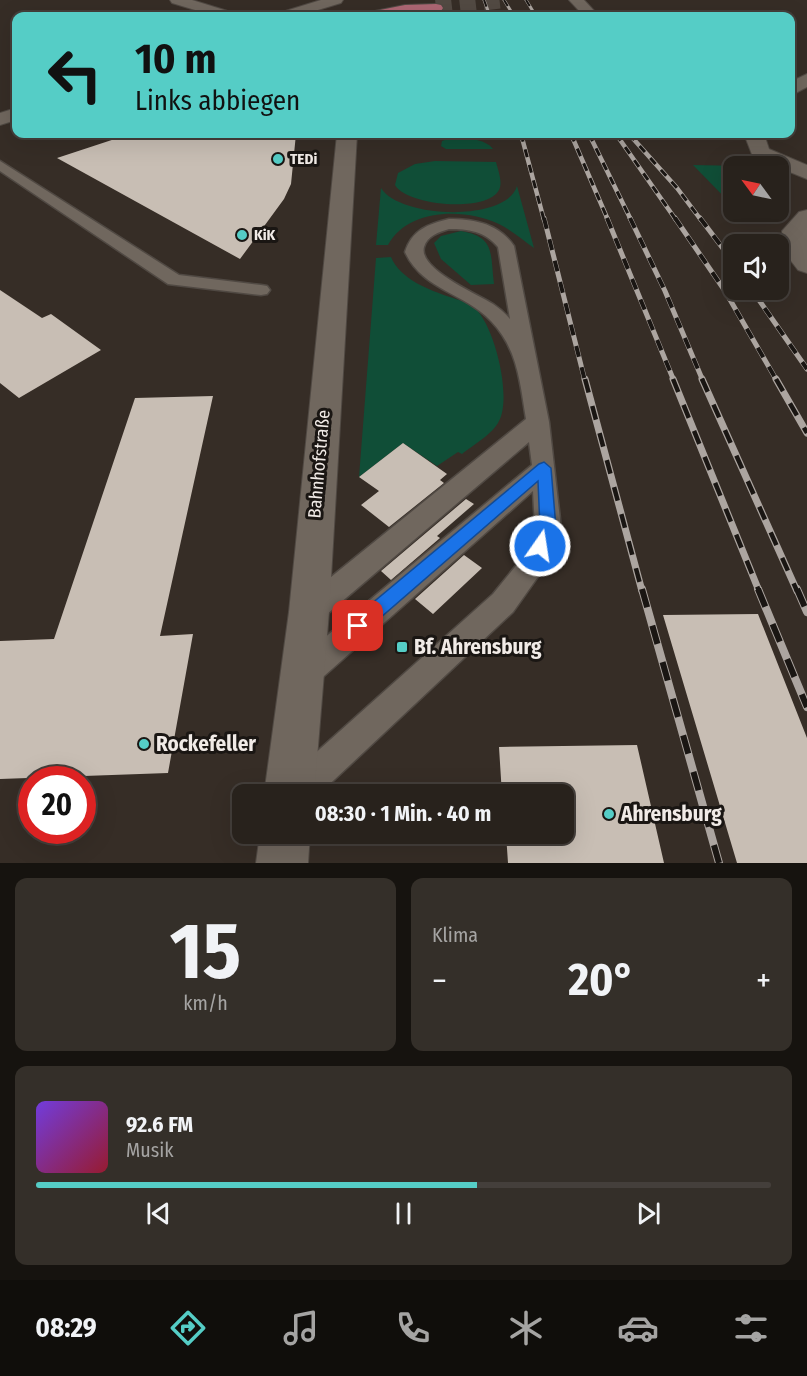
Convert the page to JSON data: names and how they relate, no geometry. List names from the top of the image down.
{
  "streets": {
    "street": ["Bahnhofstraße"]
  },
  "places": {
    "other": [
      "TEDi",
      "KiK",
      "Rockefeller",
      "Ahrensburg"
    ],
    "transit": ["Bf. Ahrensburg"]
  },
  "north": "top left",
  "page": {
    "turn": ["10 m", "Links abbiegen"],
    "limit": "20",
    "trip": "08:30 · 1 Min. · 40 m",
    "tile": [
      ["15", "km/h"],
      "Klima"
    ],
    "heat": ["−", "20°", "+"],
    "song": ["92.6 FM", "Musik"],
    "tabs": "08:29"
  }
}
